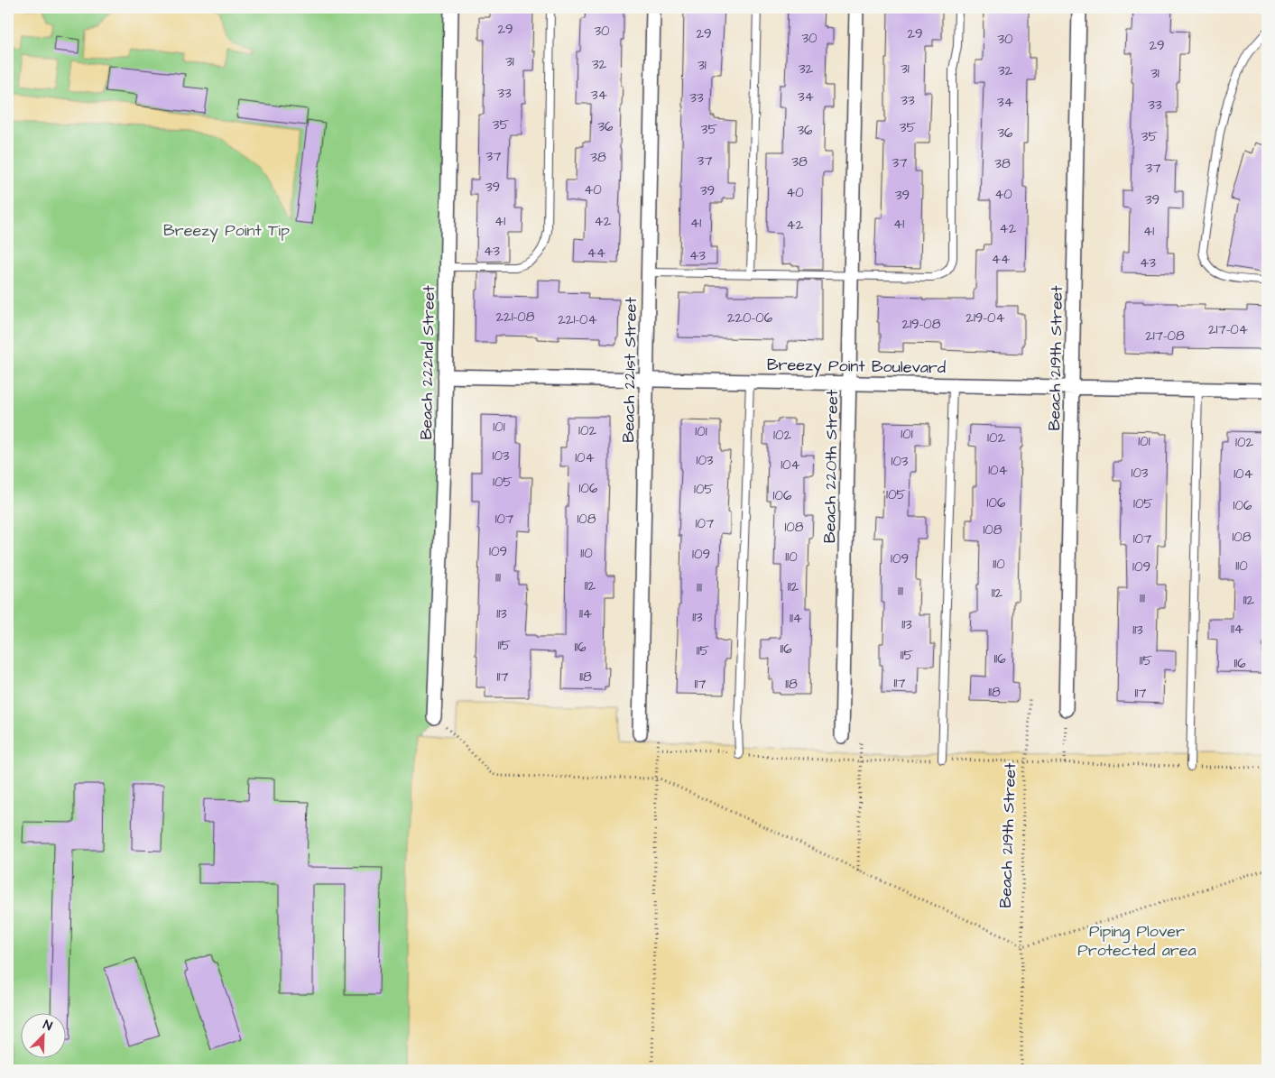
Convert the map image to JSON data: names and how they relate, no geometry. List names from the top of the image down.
{
  "streets": {
    "street": [
      "Beach 219th Street",
      "Beach 222nd Street",
      "Breezy Point Boulevard",
      "Beach 221st Street",
      "Beach 220th Street"
    ]
  },
  "crossings": [
    ["Beach 219th Street", "Breezy Point Boulevard"],
    ["Beach 222nd Street", "Breezy Point Boulevard"],
    ["Breezy Point Boulevard", "Beach 221st Street"],
    ["Breezy Point Boulevard", "Beach 220th Street"]
  ],
  "parks": ["Breezy Point Tip", "Piping Plover Protected area"],
  "house_numbers": [
    "29",
    "30",
    "29",
    "29",
    "30",
    "30",
    "29",
    "31",
    "32",
    "31",
    "32",
    "31",
    "32",
    "31",
    "33",
    "34",
    "34",
    "33",
    "33",
    "34",
    "33",
    "35",
    "36",
    "35",
    "35",
    "36",
    "36",
    "35",
    "37",
    "38",
    "37",
    "38",
    "37",
    "38",
    "37",
    "39",
    "40",
    "39",
    "40",
    "40",
    "39",
    "39",
    "41",
    "42",
    "41",
    "41",
    "42",
    "42",
    "41",
    "43",
    "44",
    "43",
    "44",
    "43",
    "221-08",
    "220-06",
    "219-04",
    "221-04",
    "219-08",
    "217-04",
    "217-08",
    "101",
    "102",
    "101",
    "101",
    "102",
    "102",
    "101",
    "102",
    "103",
    "104",
    "103",
    "103",
    "104",
    "104",
    "103",
    "104",
    "105",
    "106",
    "105",
    "105",
    "106",
    "106",
    "105",
    "106",
    "107",
    "108",
    "107",
    "108",
    "108",
    "108",
    "107",
    "109",
    "110",
    "109",
    "110",
    "109",
    "110",
    "110",
    "109",
    "111",
    "112",
    "112",
    "111",
    "111",
    "112",
    "111",
    "112",
    "113",
    "114",
    "113",
    "114",
    "113",
    "114",
    "113",
    "115",
    "116",
    "116",
    "115",
    "115",
    "116",
    "115",
    "116",
    "117",
    "118",
    "117",
    "117",
    "118",
    "118",
    "117"
  ],
  "north": "top right"
}
